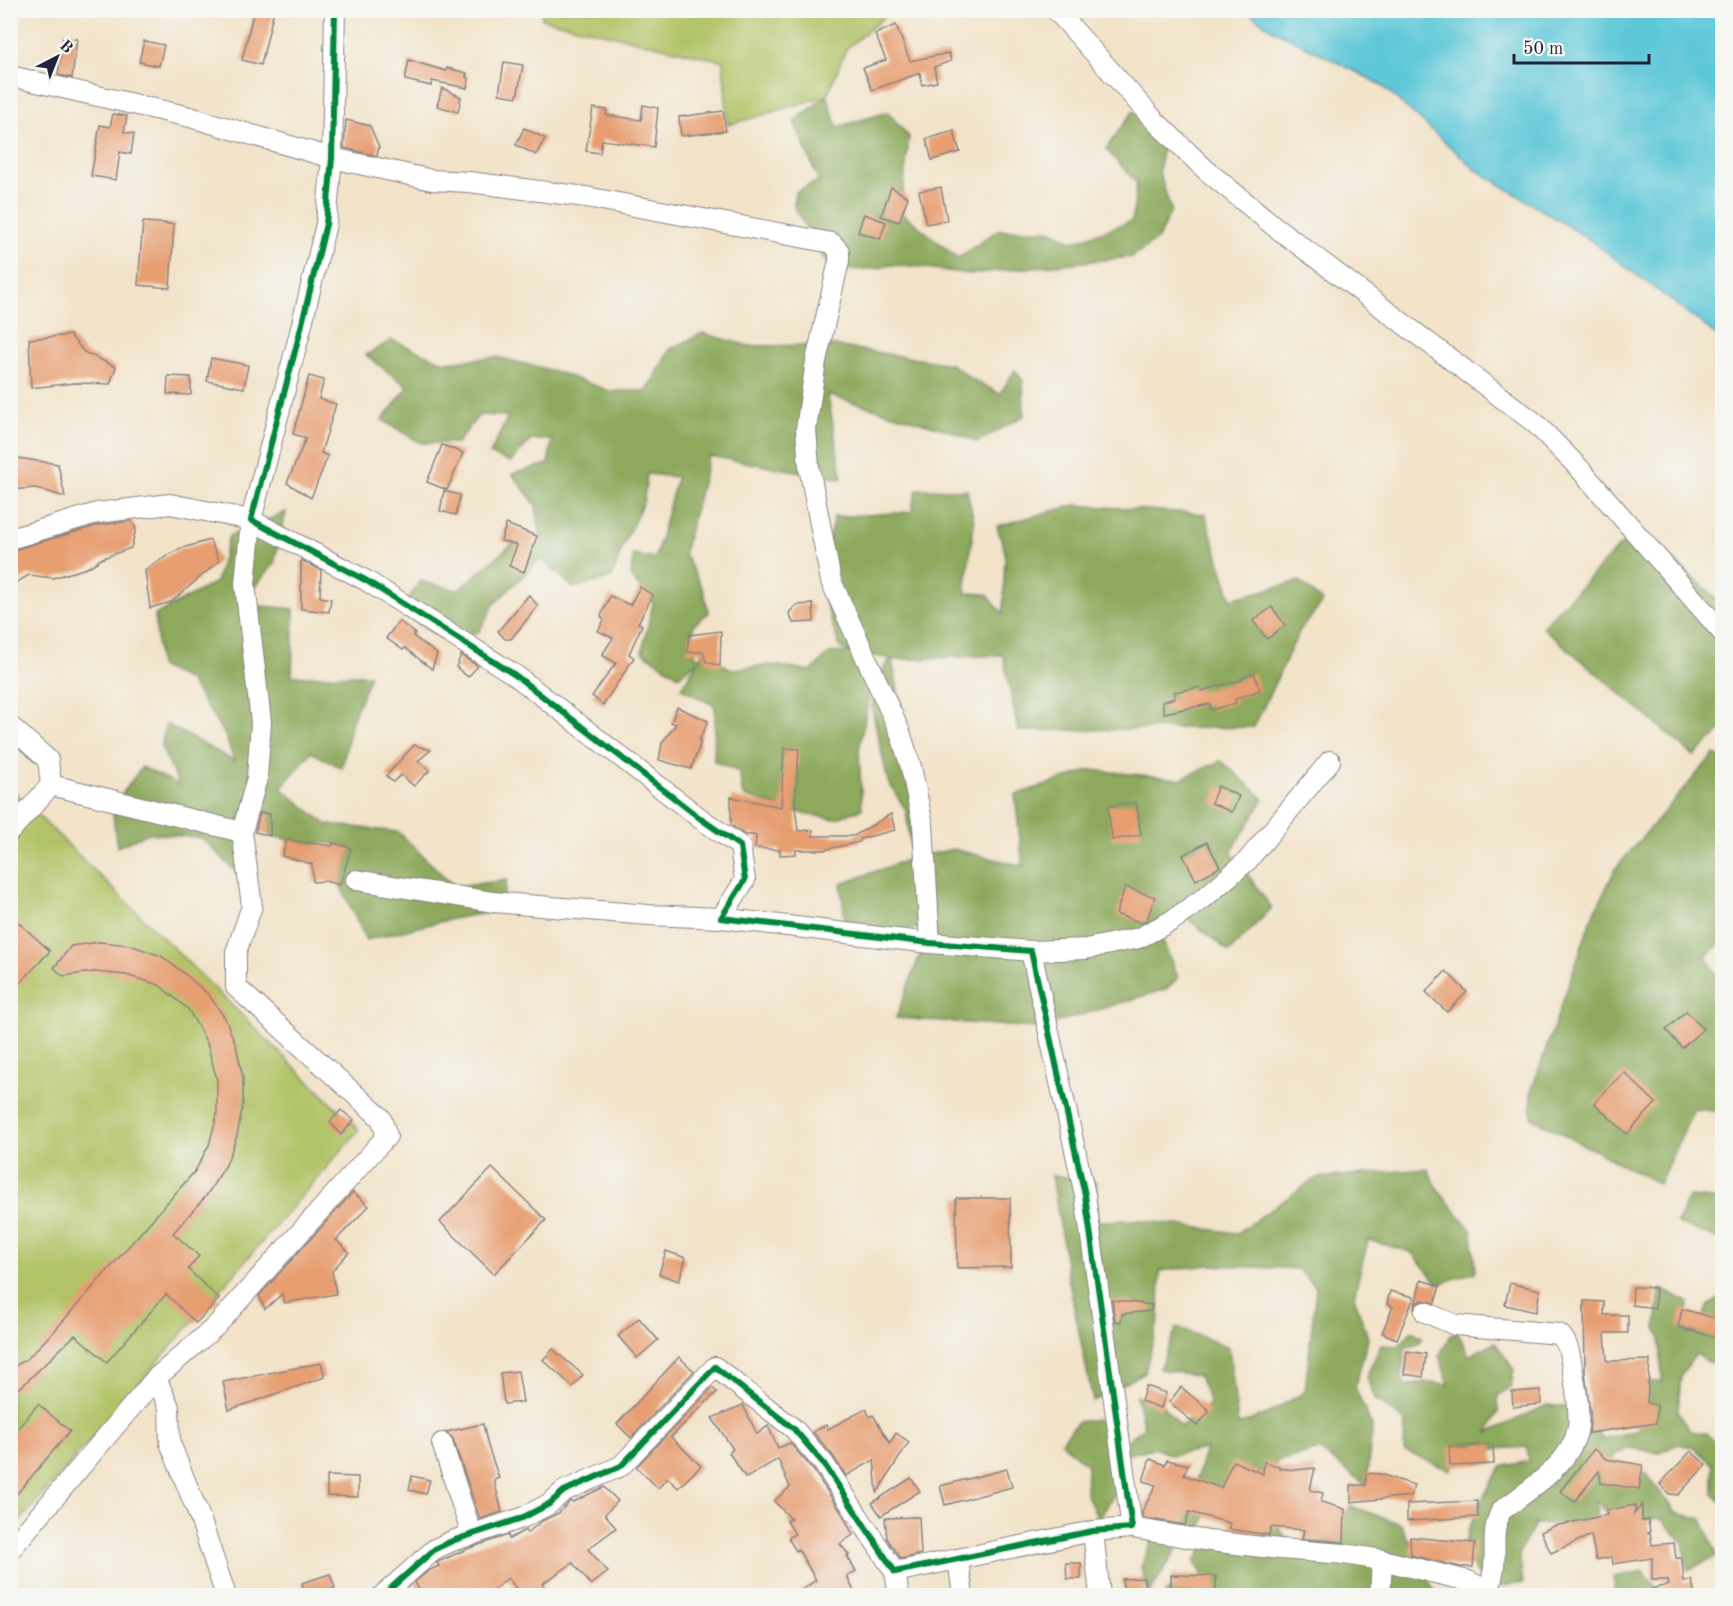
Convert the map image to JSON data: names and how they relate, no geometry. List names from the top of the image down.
{
  "scale_bar": "50 m",
  "north": "top right"
}
